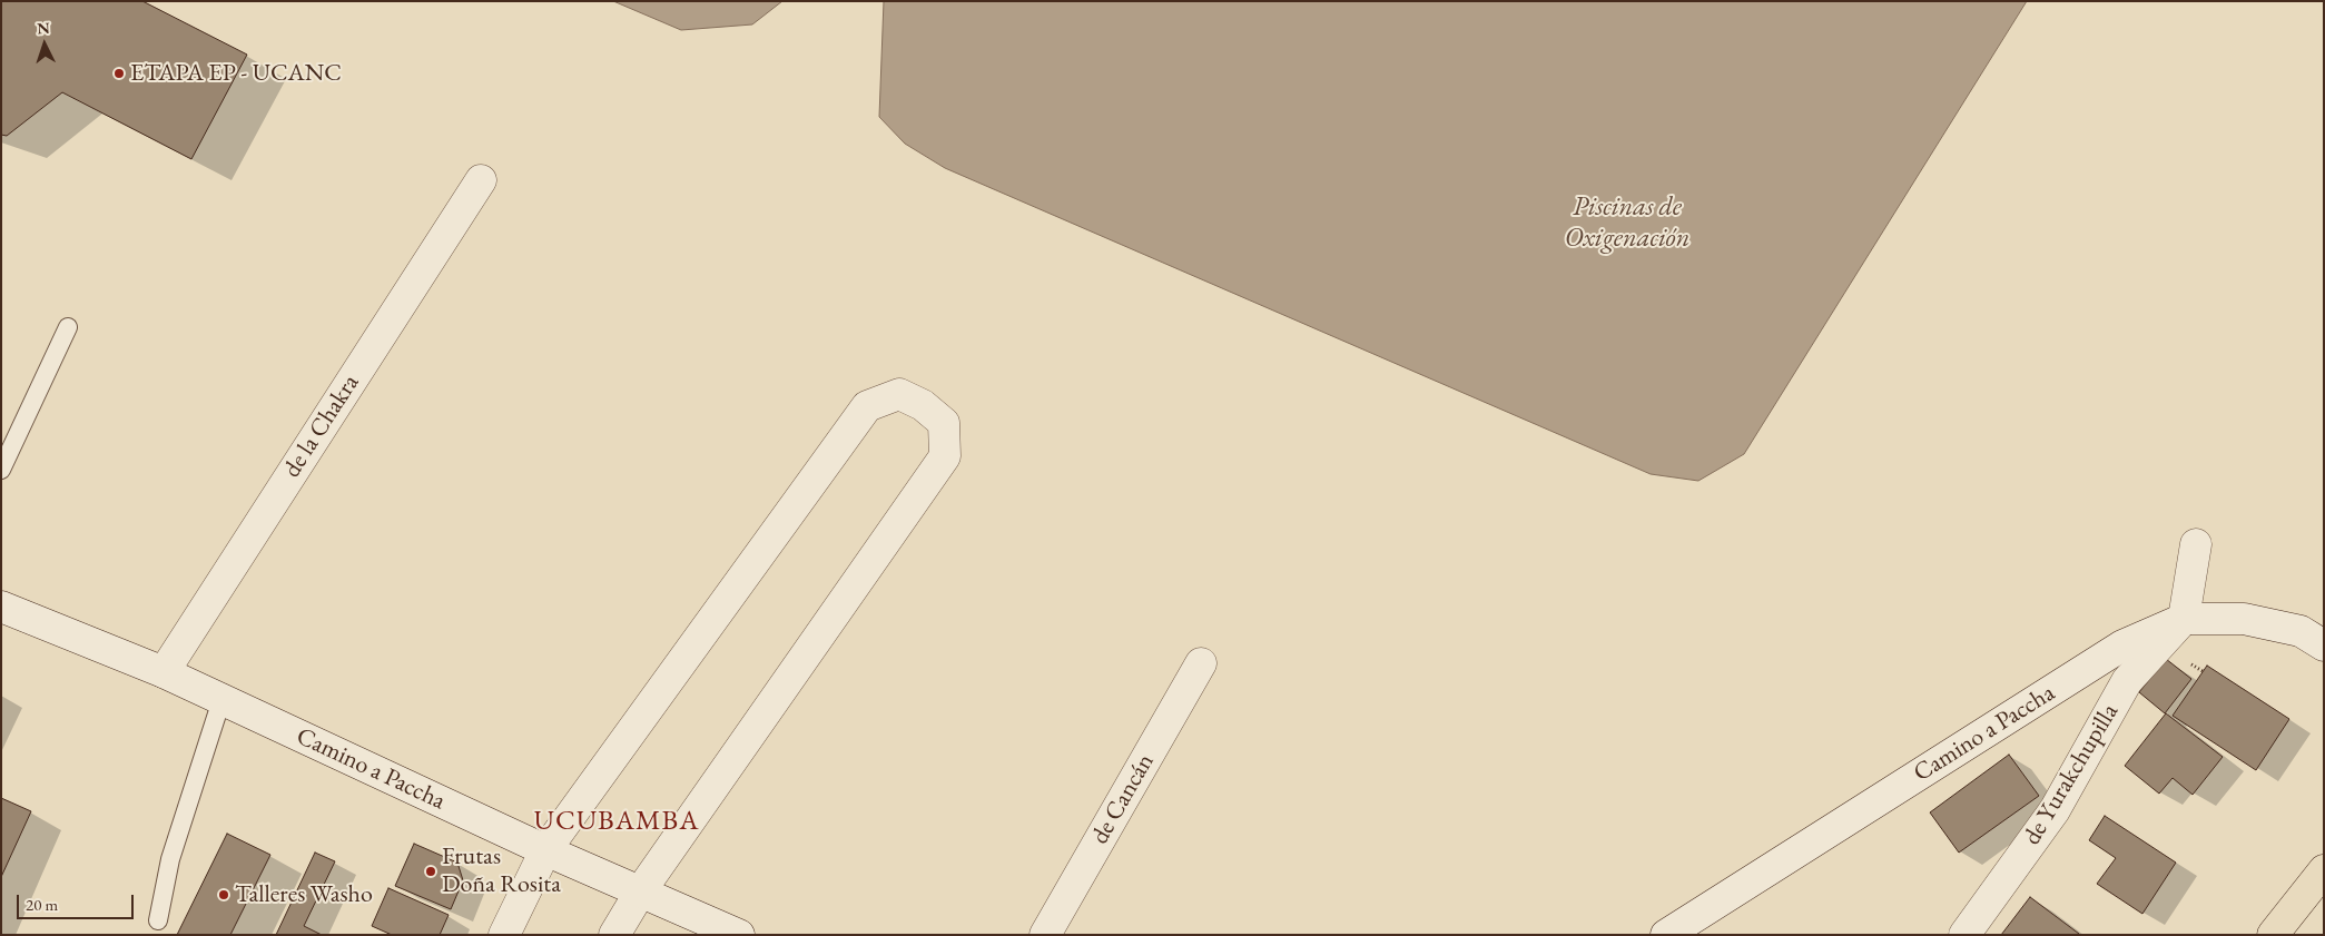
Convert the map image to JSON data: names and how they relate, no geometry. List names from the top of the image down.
{
  "streets": {
    "street": [
      "de la Chakra",
      "Camino a Paccha",
      "de Yurakchupilla",
      "de Cancán"
    ]
  },
  "crossings": [
    ["de la Chakra", "Camino a Paccha"],
    ["Camino a Paccha", "de Yurakchupilla"]
  ],
  "districts": ["UCUBAMBA"],
  "water": ["Piscinas de Oxigenación"],
  "places": ["ETAPA EP - UCANC", "Frutas Doña Rosita", "Talleres Washo"],
  "scale_bar": "20 m",
  "north": "top"
}
